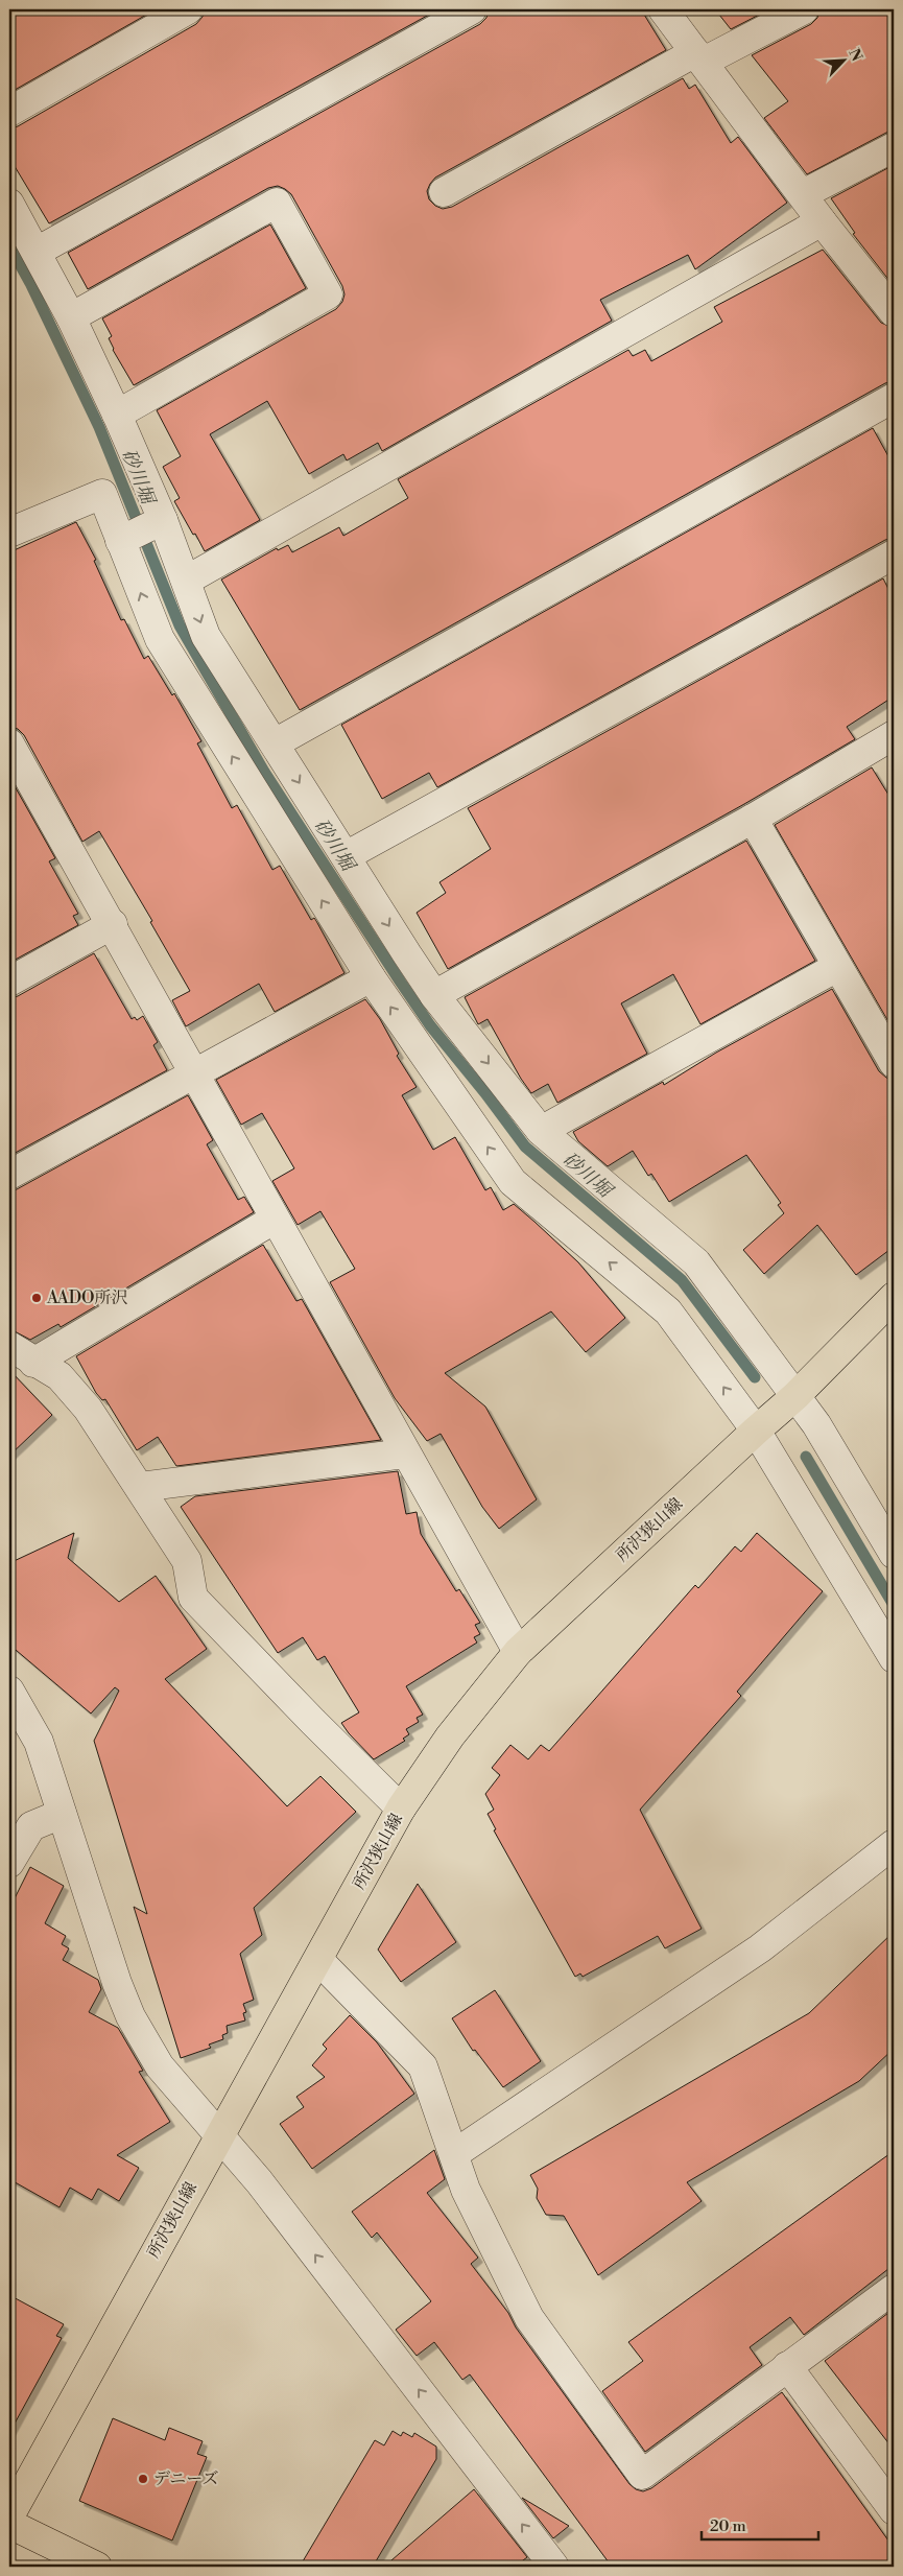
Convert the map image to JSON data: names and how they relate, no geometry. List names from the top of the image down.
{
  "streets": {
    "main road": ["所沢狭山線"]
  },
  "water": ["砂川堀"],
  "places": ["AADO所沢", "デニーズ"],
  "scale_bar": "20 m",
  "north": "top right"
}
